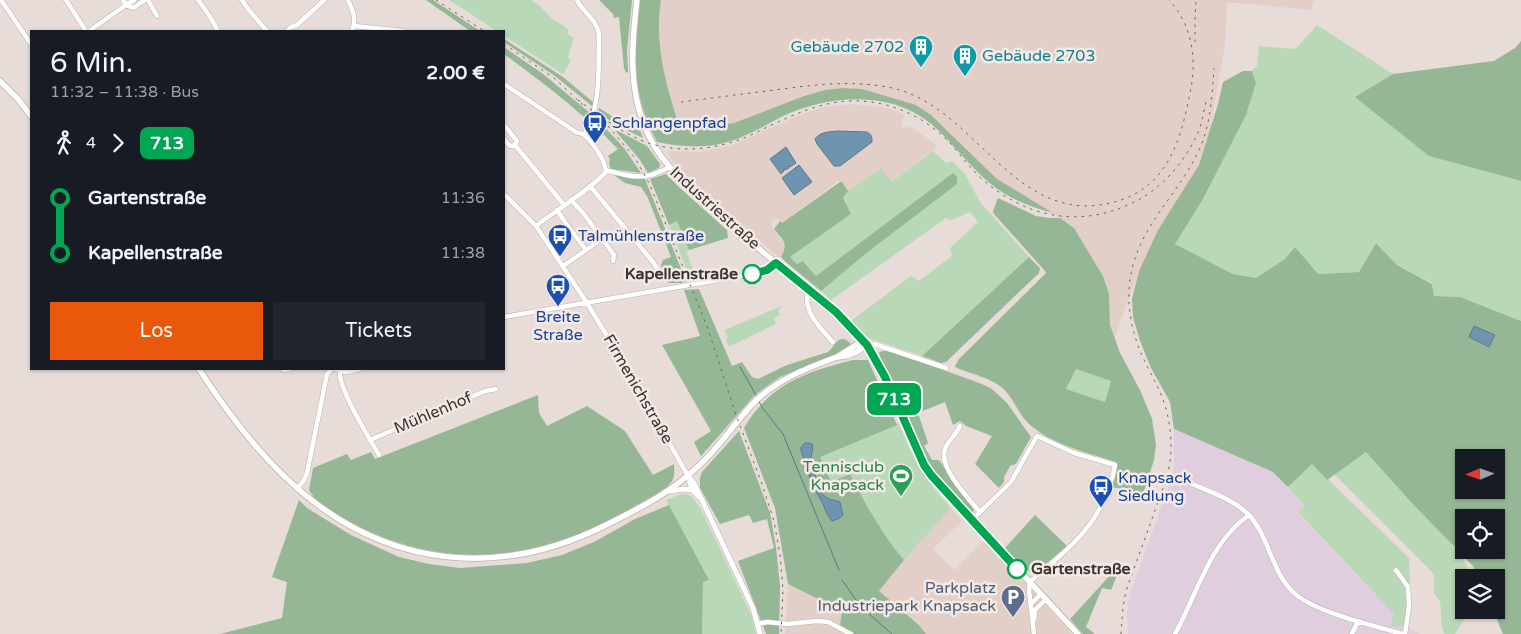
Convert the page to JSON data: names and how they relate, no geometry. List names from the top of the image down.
{
  "streets": {
    "main road": ["Industriestraße"],
    "street": ["Firmenichstraße", "Mühlenhof"]
  },
  "places": {
    "building": ["Gebäude 2702", "Gebäude 2703"],
    "bus stop": [
      "Schlangenpfad",
      "Talmühlenstraße",
      "Breite Straße",
      "Knapsack Siedlung"
    ],
    "other": ["Kapellenstraße", "Gartenstraße"],
    "sports": ["Tennisclub Knapsack"],
    "parking": ["Parkplatz Industriepark Knapsack"]
  },
  "lines": ["bus line 713"],
  "north": "left",
  "page": {
    "on_map": "713",
    "heading": ["6 Min.", "11:32 – 11:38 · Bus", "2.00 €"],
    "legs": ["4", "713"],
    "list": [
      {
        "name": "Gartenstraße",
        "value": "11:36"
      },
      {
        "name": "Kapellenstraße",
        "value": "11:38"
      }
    ],
    "buttons": ["Los", "Tickets"]
  }
}
